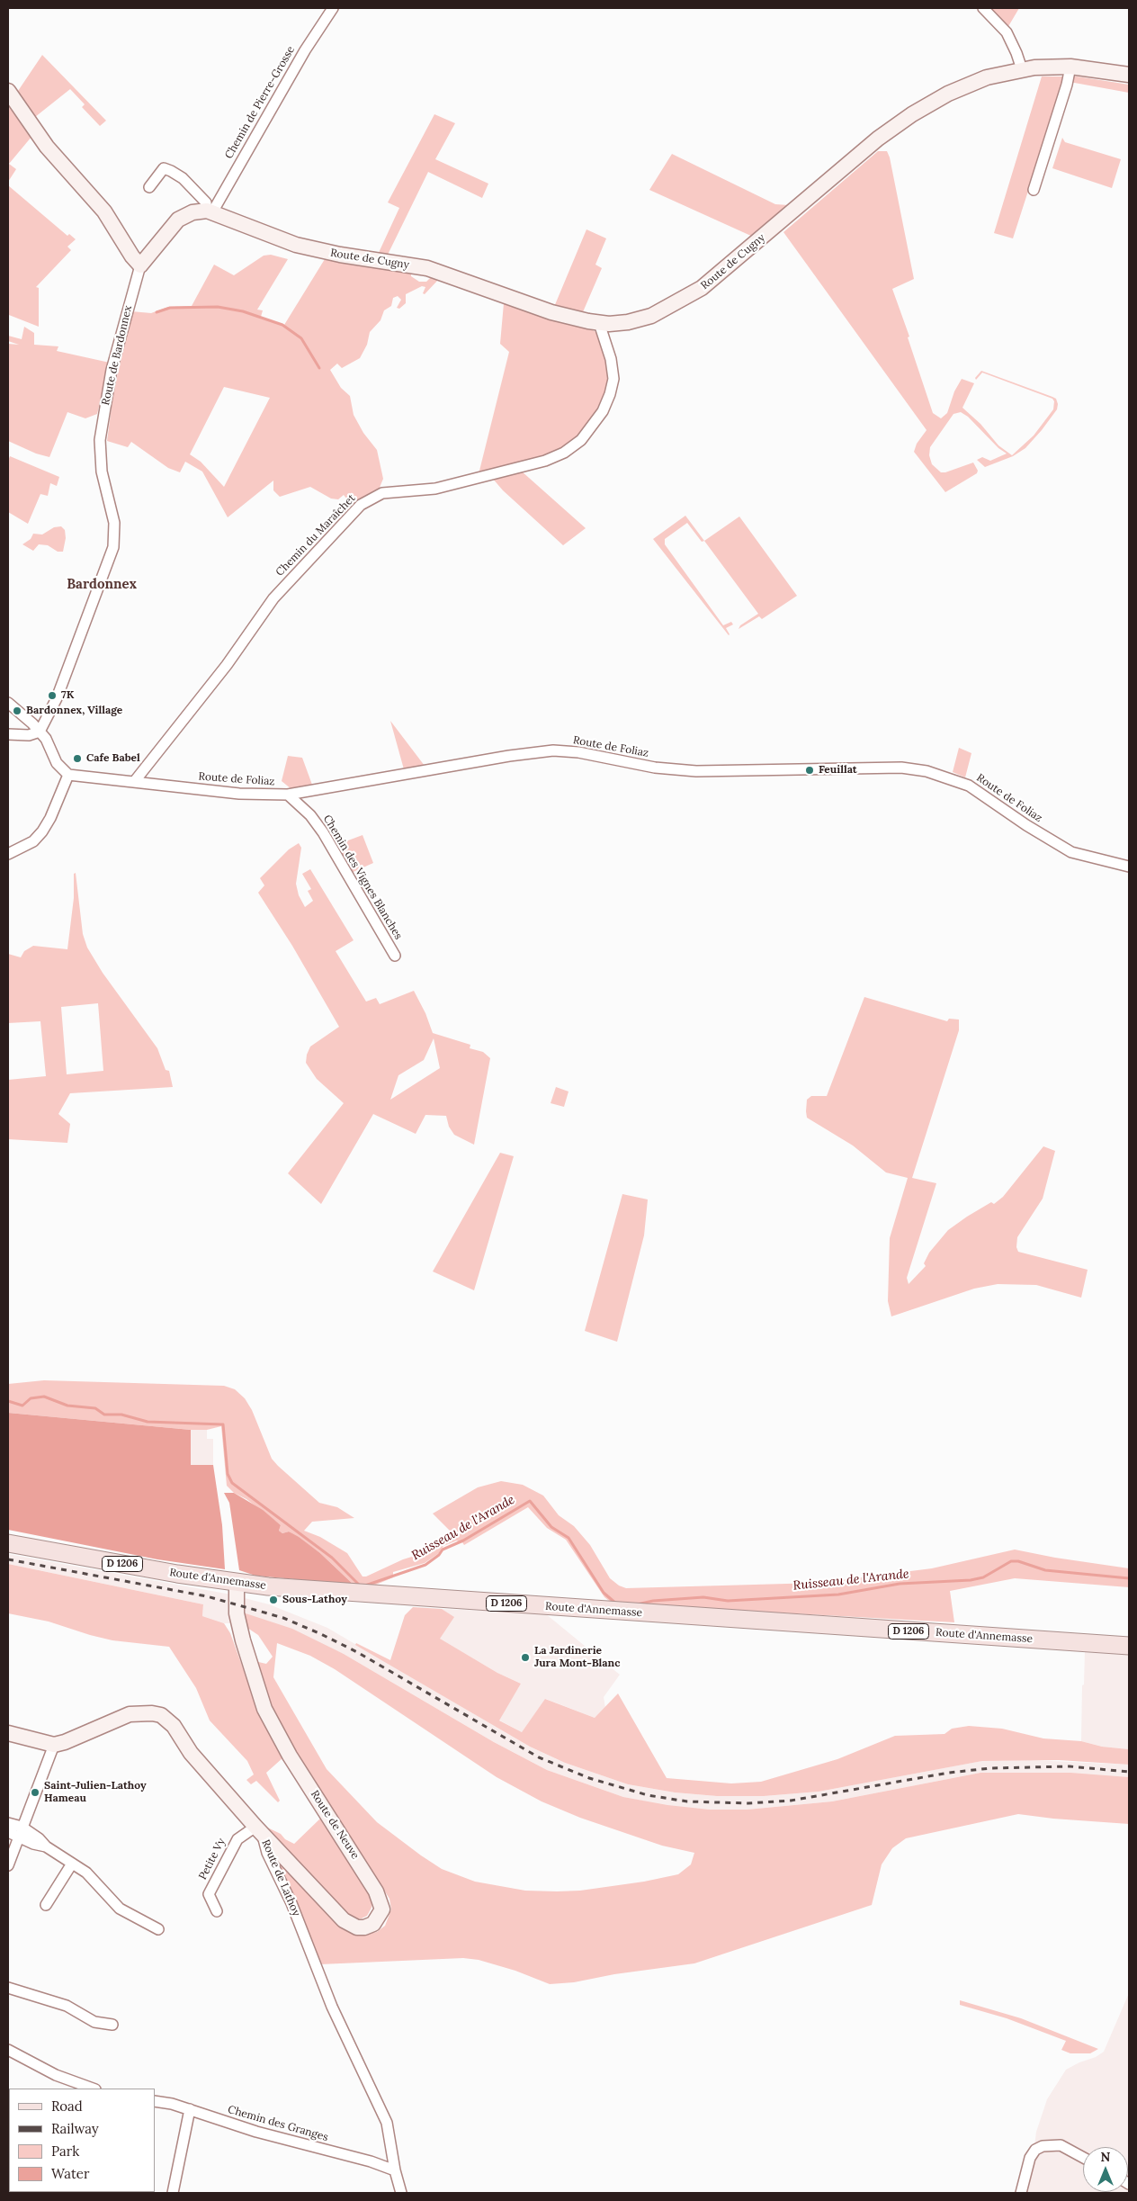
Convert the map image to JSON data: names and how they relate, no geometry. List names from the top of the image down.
{
  "streets": {
    "main road": ["D 1206", "Route d'Annemasse"],
    "street": [
      "Chemin de Pierre-Grosse",
      "Route de Cugny",
      "Route de Bardonnex",
      "Chemin du Maraîchet",
      "Route de Foliaz",
      "Chemin des Vignes Blanches",
      "Route de Neuve",
      "Petite Vy",
      "Route de Lathoy",
      "Chemin des Granges"
    ]
  },
  "crossings": [
    ["Chemin de Pierre-Grosse", "Route de Cugny"],
    ["Route de Cugny", "Chemin du Maraîchet"],
    ["Chemin du Maraîchet", "Route de Foliaz"],
    ["Route de Foliaz", "Chemin des Vignes Blanches"],
    ["Route d'Annemasse", "Route de Neuve"],
    ["Route de Neuve", "Petite Vy"],
    ["Route de Neuve", "Route de Lathoy"],
    ["Petite Vy", "Route de Lathoy"],
    ["Route de Lathoy", "Chemin des Granges"]
  ],
  "districts": ["Bardonnex"],
  "water": ["Ruisseau de l'Arande"],
  "places": [
    "7K",
    "Bardonnex, Village",
    "Cafe Babel",
    "Feuillat",
    "Sous-Lathoy",
    "La Jardinerie Jura Mont-Blanc",
    "Saint-Julien-Lathoy Hameau"
  ],
  "legend": [
    "Road",
    "Railway",
    "Park",
    "Water"
  ],
  "north": "top"
}
